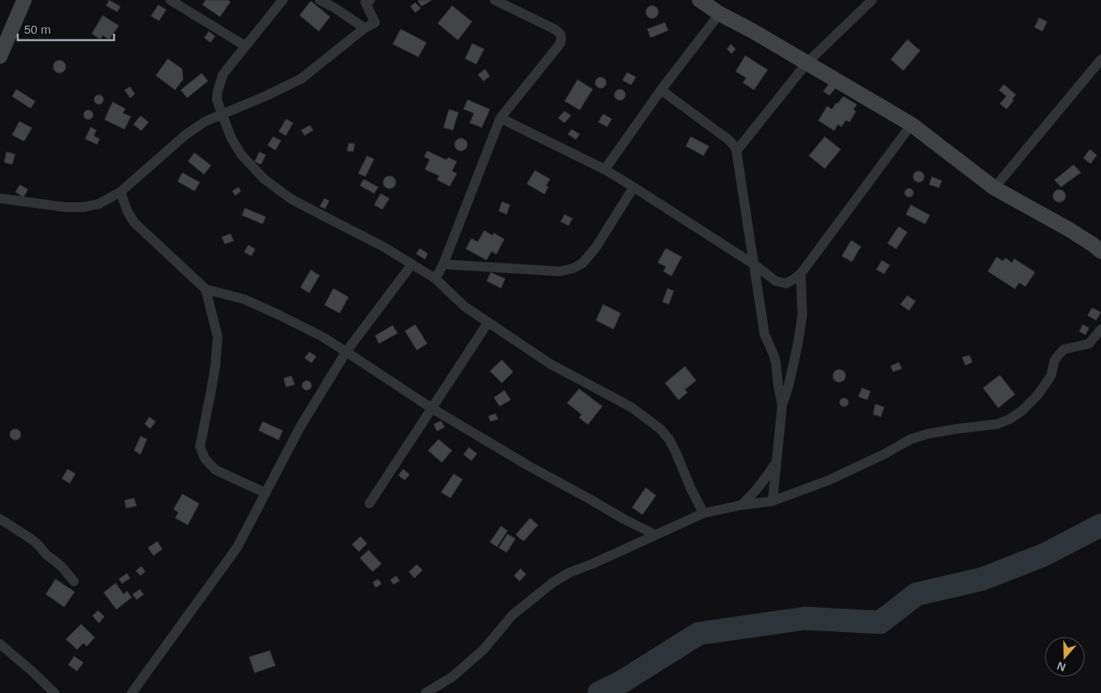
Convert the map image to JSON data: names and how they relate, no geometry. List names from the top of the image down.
{
  "scale_bar": "50 m",
  "north": "bottom"
}
